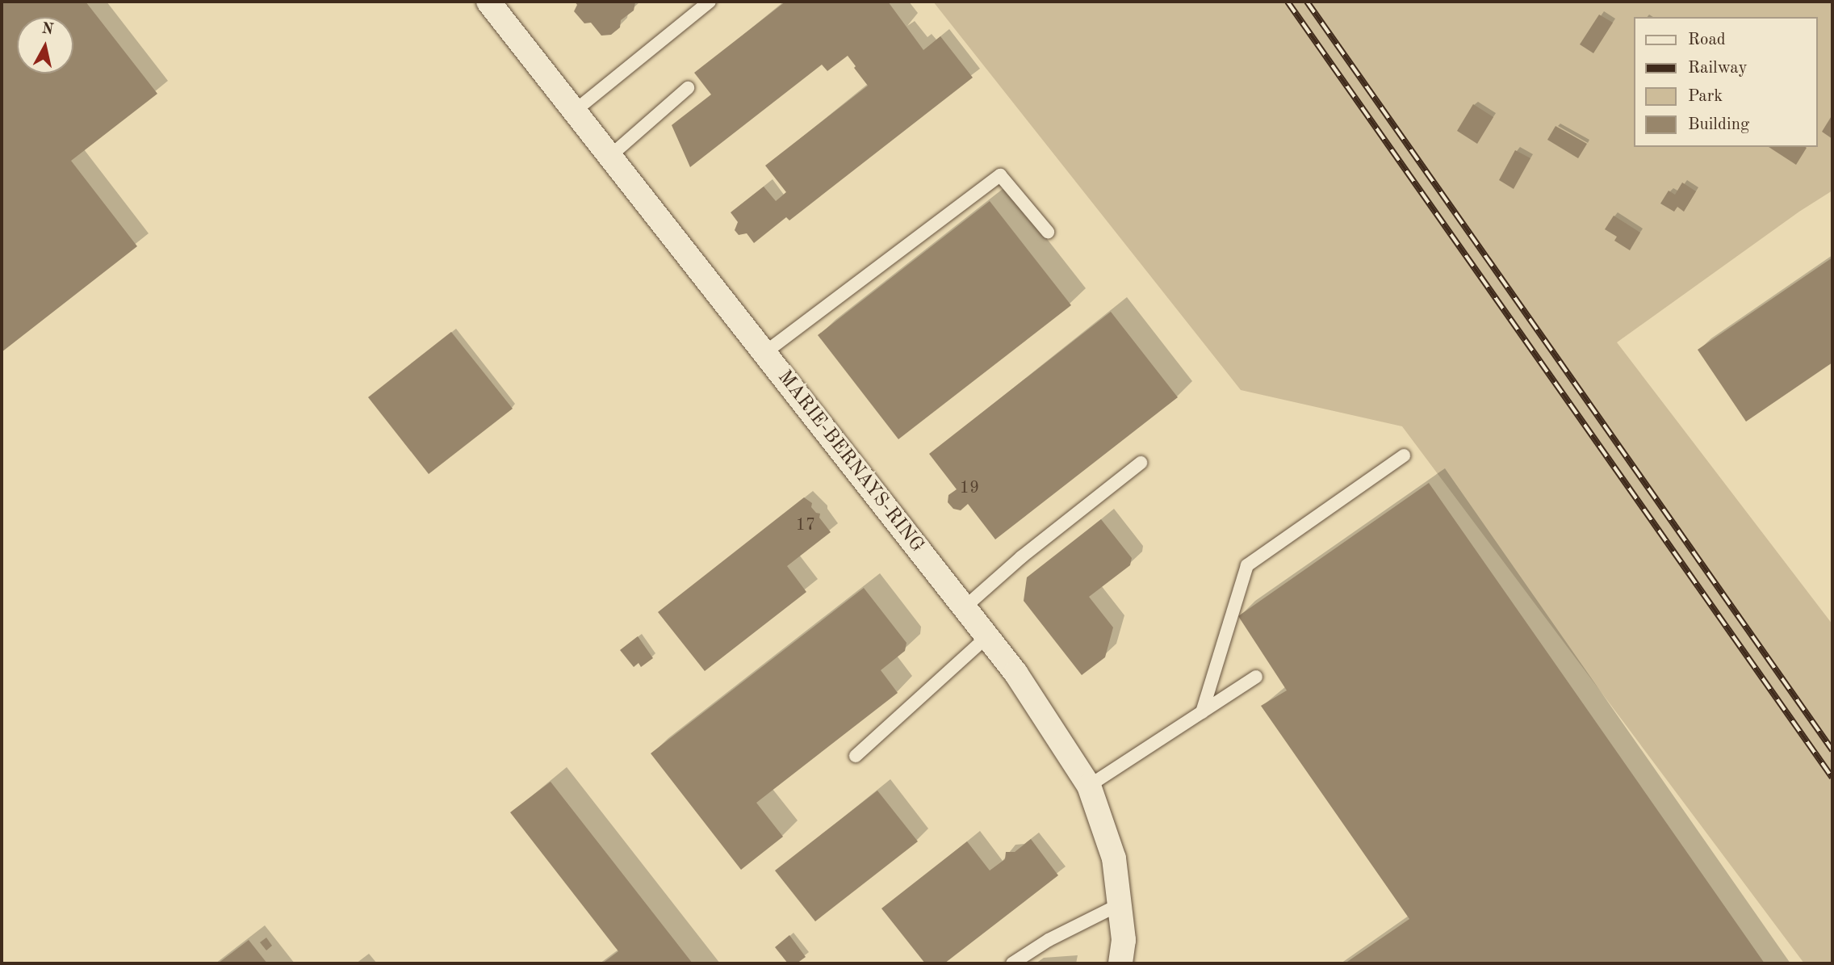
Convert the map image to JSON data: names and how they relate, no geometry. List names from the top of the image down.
{
  "streets": {
    "street": ["MARIE-BERNAYS-RING"]
  },
  "house_numbers": ["19", "17"],
  "legend": [
    "Road",
    "Railway",
    "Park",
    "Building"
  ],
  "north": "top"
}
